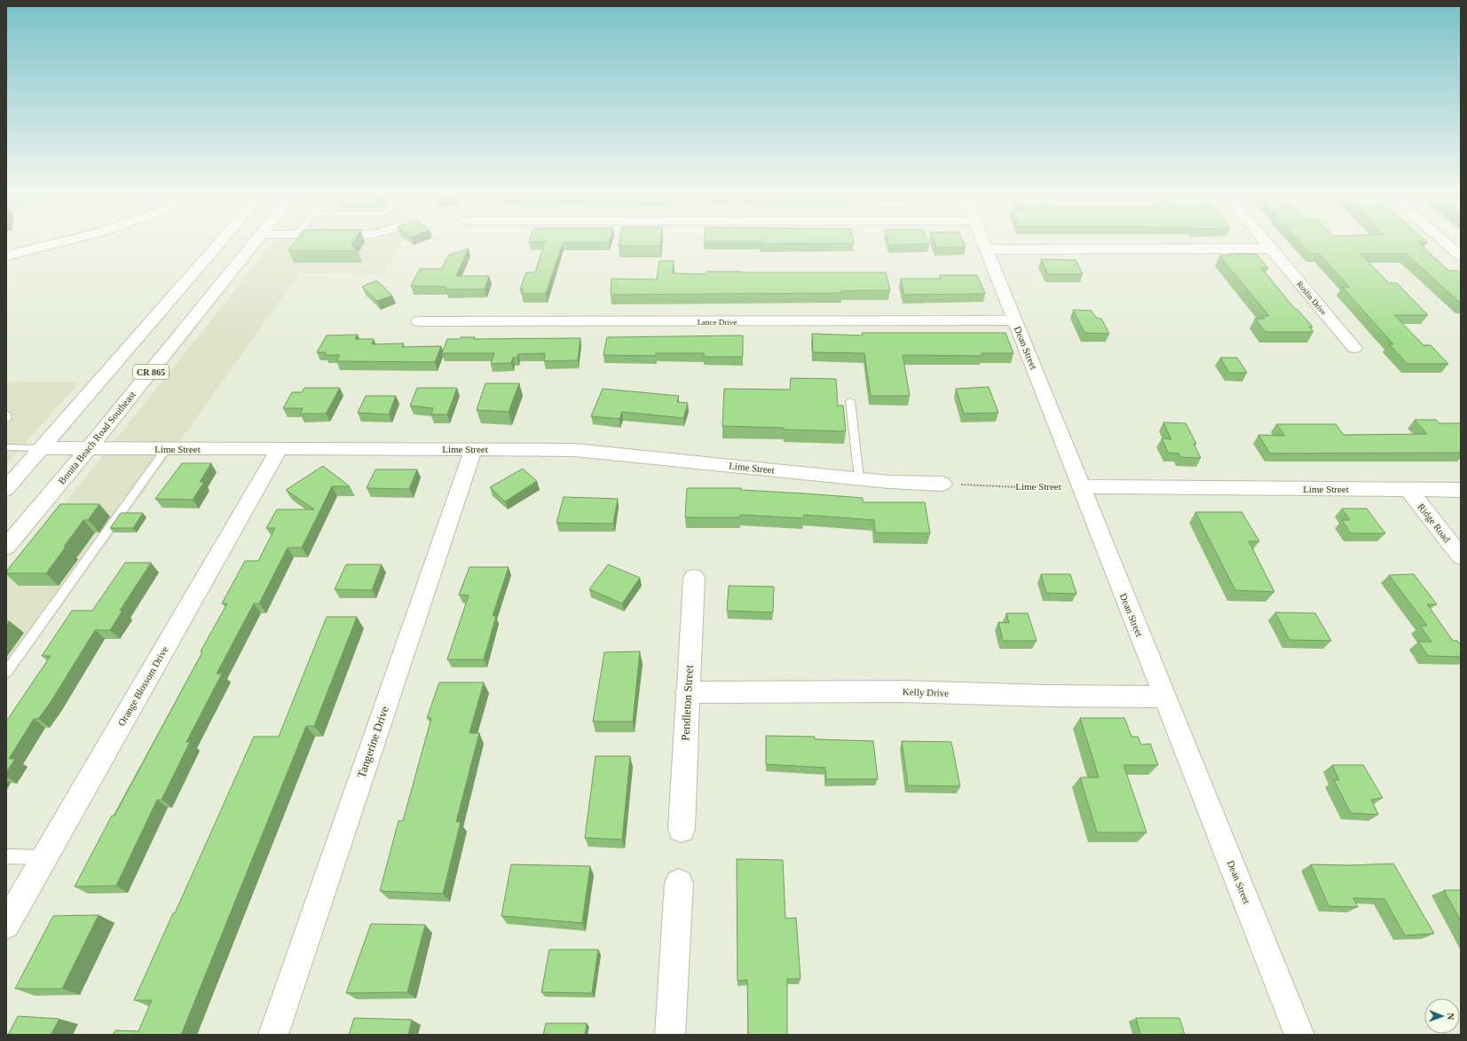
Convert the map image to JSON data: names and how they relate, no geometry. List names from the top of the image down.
{
  "streets": {
    "street": [
      "Roslin Drive",
      "Lance Drive",
      "Dean Street",
      "CR 865",
      "Bonita Beach Road Southeast",
      "Lime Street",
      "Ridge Road",
      "Orange Blossom Drive",
      "Kelly Drive",
      "Pendleton Street",
      "Tangerine Drive"
    ]
  },
  "crossings": [
    ["Lance Drive", "Dean Street"],
    ["Dean Street", "Lime Street"],
    ["Dean Street", "Kelly Drive"],
    ["CR 865", "Lime Street"],
    ["Bonita Beach Road Southeast", "Lime Street"],
    ["Lime Street", "Ridge Road"],
    ["Lime Street", "Orange Blossom Drive"],
    ["Lime Street", "Tangerine Drive"],
    ["Kelly Drive", "Pendleton Street"]
  ],
  "north": "right"
}
